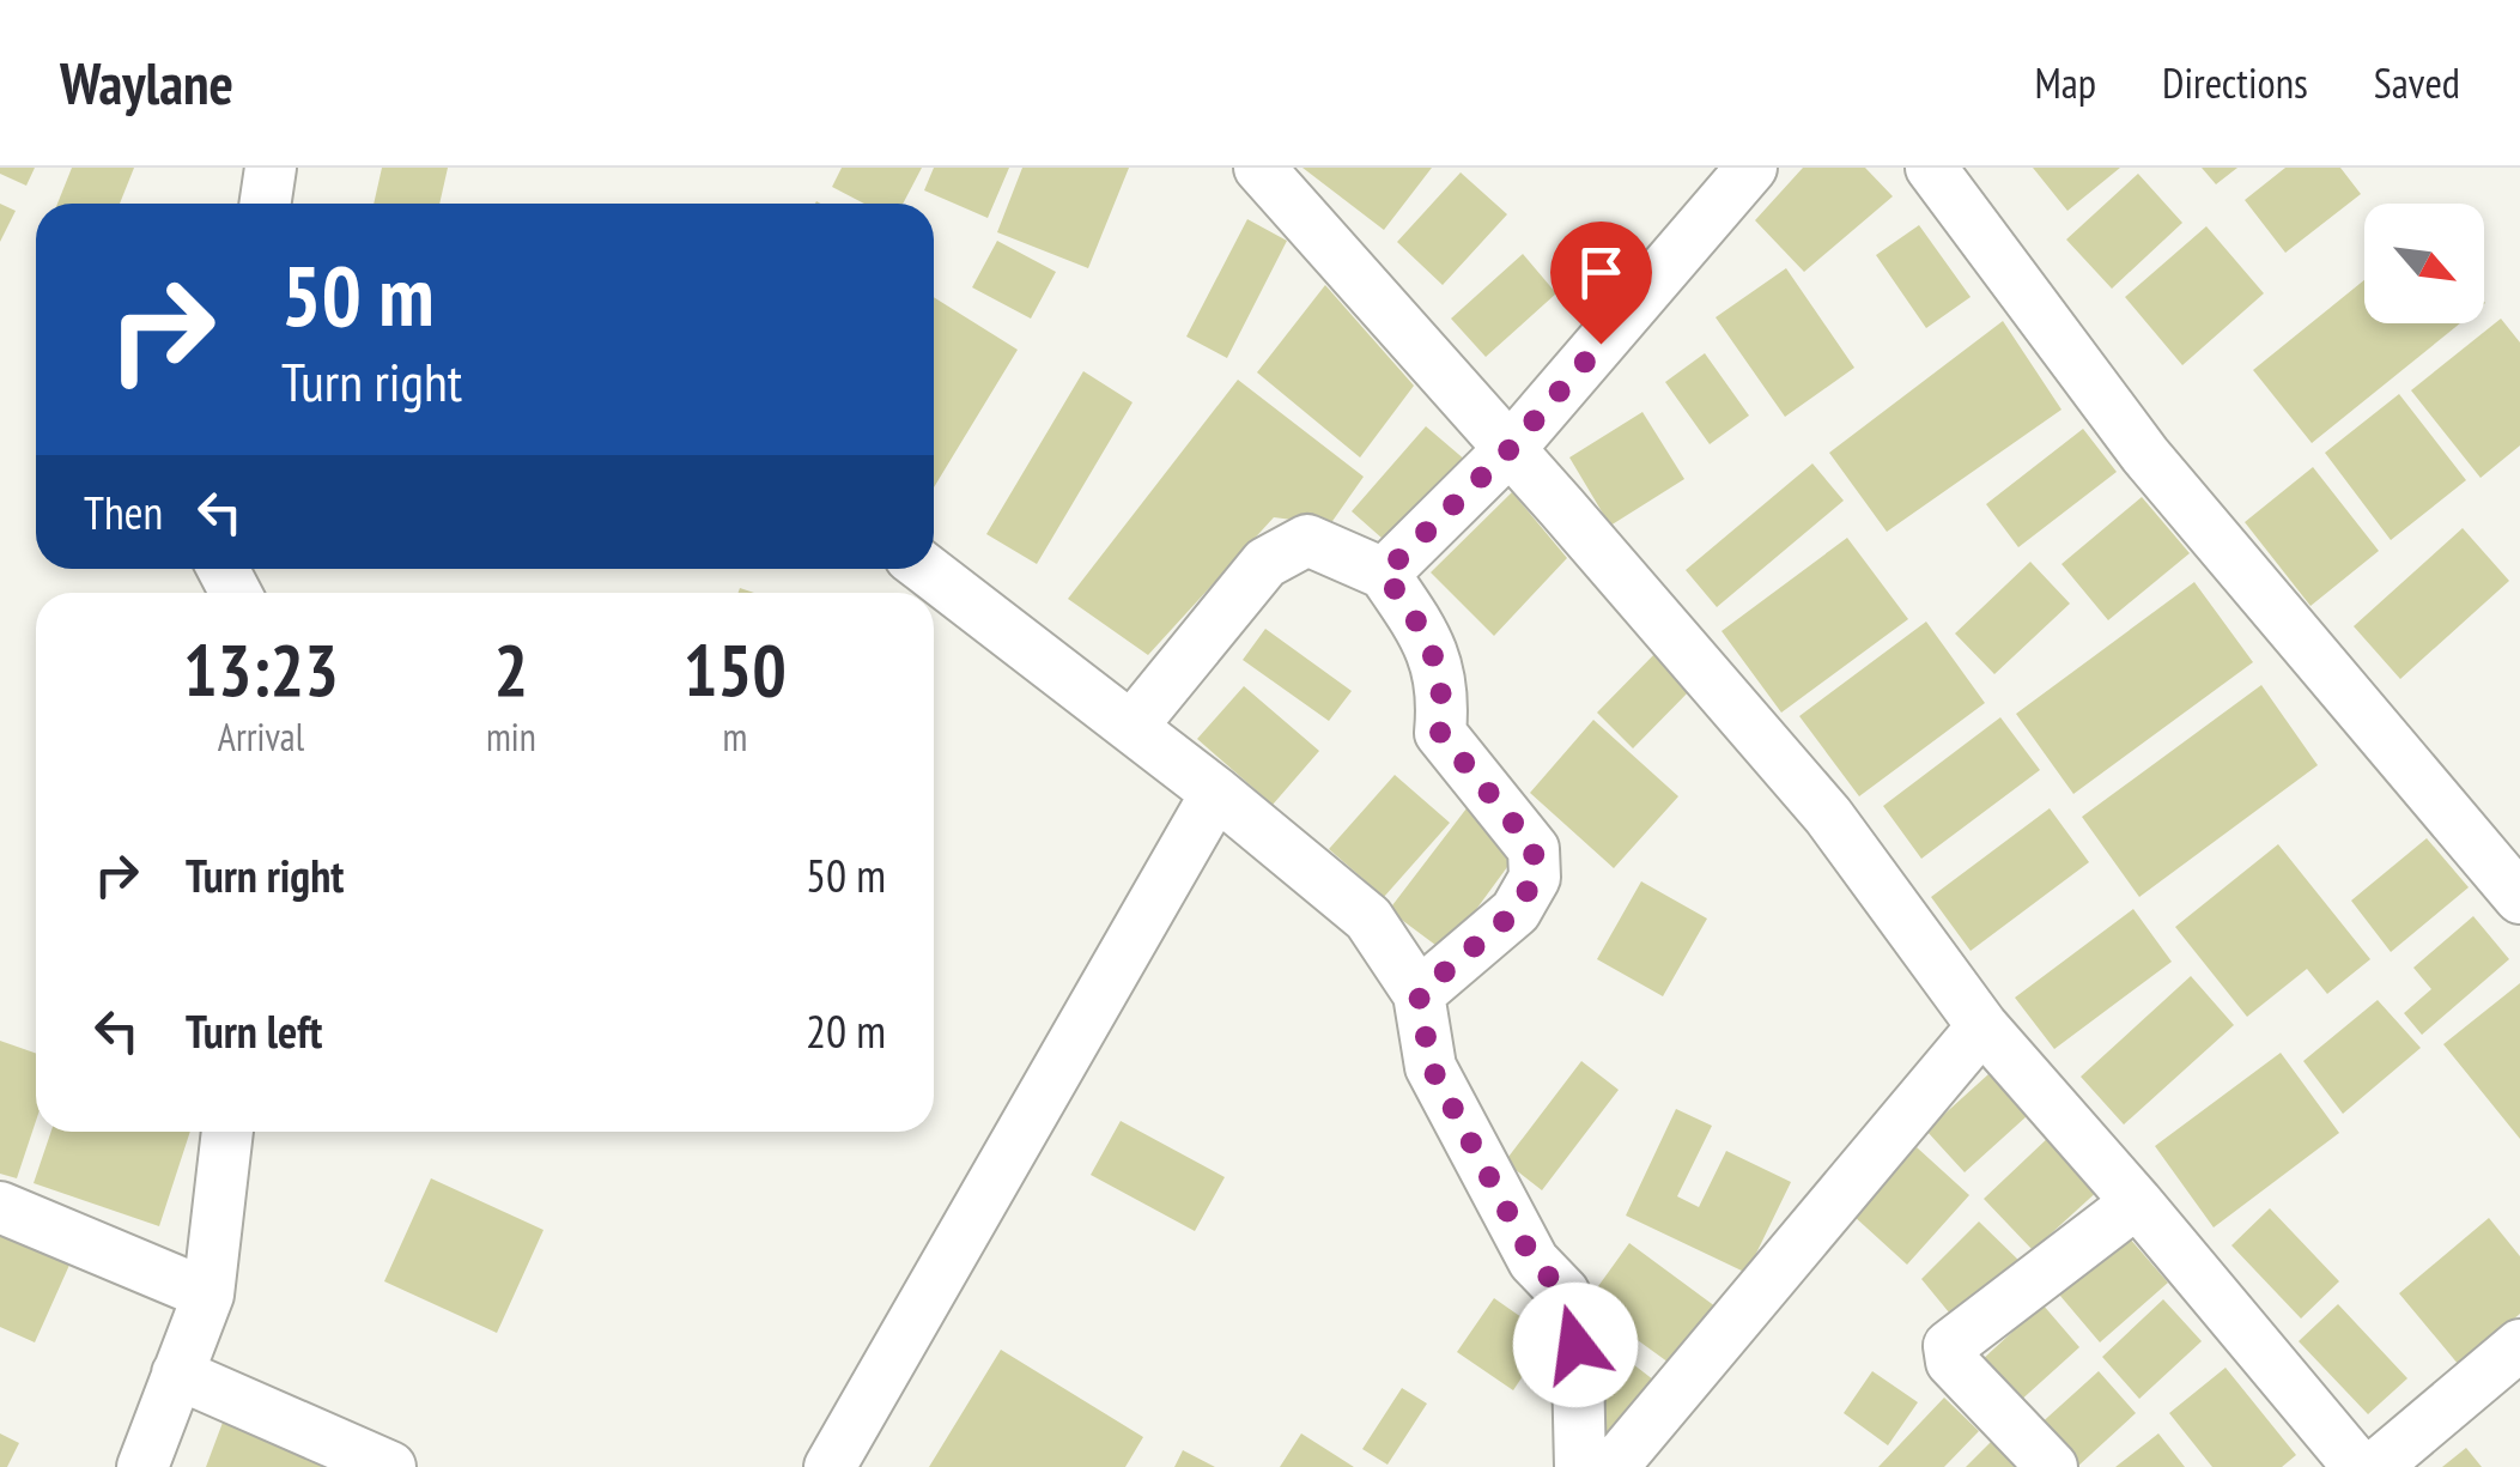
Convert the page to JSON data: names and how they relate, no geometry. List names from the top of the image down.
{
  "north": "bottom right",
  "page": {
    "header": "Waylane",
    "nav": ["Map", "Directions", "Saved"],
    "turn": ["50 m", "Turn right"],
    "then": "Then",
    "eta": [
      "13:23",
      "Arrival",
      "2",
      "min",
      "150",
      "m"
    ],
    "list": [
      {
        "name": "Turn right",
        "value": "50 m"
      },
      {
        "name": "Turn left",
        "value": "20 m"
      }
    ]
  }
}
